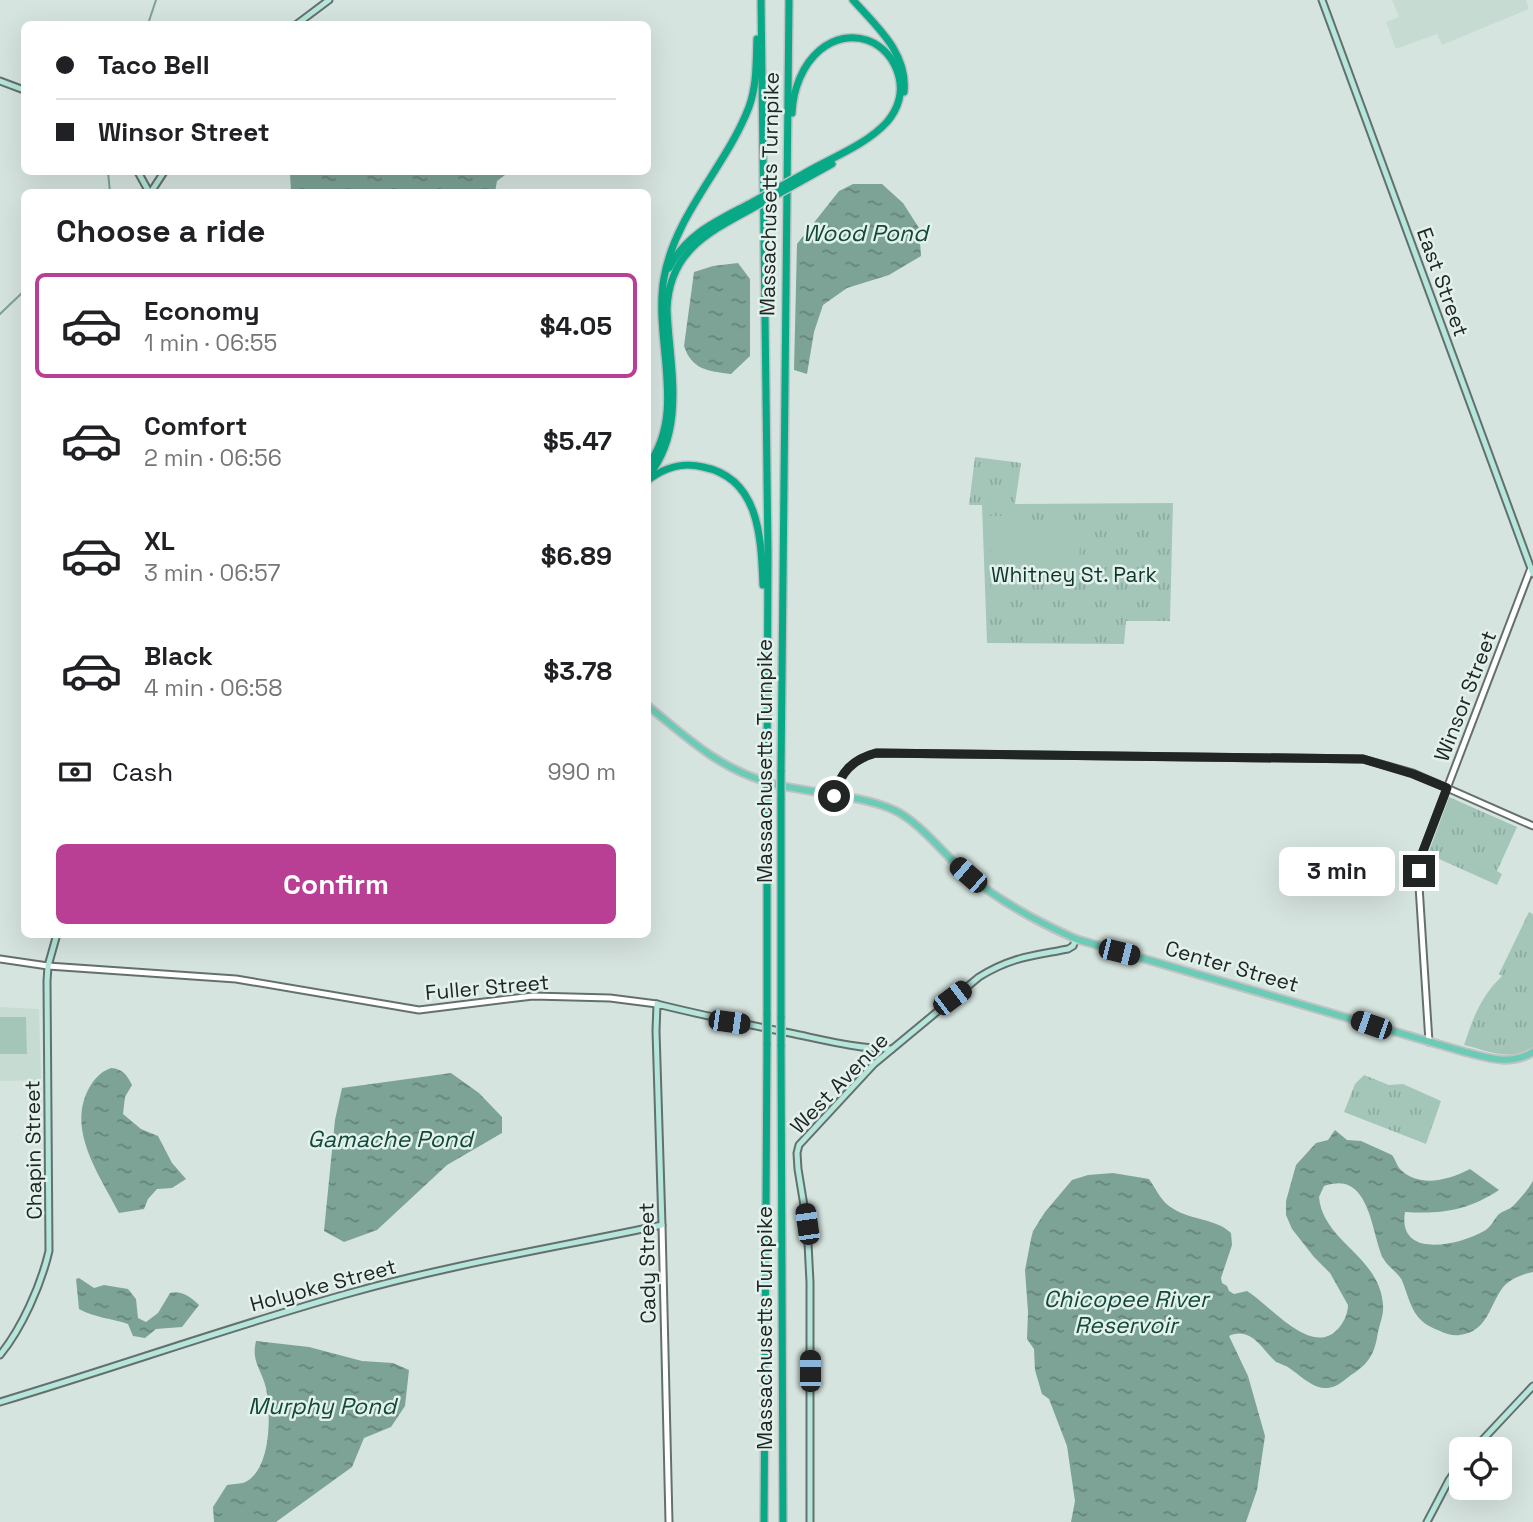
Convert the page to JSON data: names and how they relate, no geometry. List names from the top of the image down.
{
  "streets": {
    "highway": ["Massachusetts Turnpike"],
    "main road": [
      "East Street",
      "Center Street",
      "Fuller Street",
      "West Avenue",
      "Chapin Street",
      "Cady Street",
      "Holyoke Street"
    ],
    "street": ["Winsor Street"]
  },
  "crossings": [
    ["East Street", "Winsor Street"],
    ["Winsor Street", "Center Street"],
    ["Center Street", "West Avenue"],
    ["Fuller Street", "West Avenue"],
    ["Fuller Street", "Chapin Street"],
    ["Fuller Street", "Cady Street"],
    ["Cady Street", "Holyoke Street"]
  ],
  "water": [
    "Wood Pond",
    "Gamache Pond",
    "Chicopee River Reservoir",
    "Murphy Pond"
  ],
  "parks": ["Whitney St. Park"],
  "page": {
    "banner": ["Taco Bell", "Winsor Street"],
    "heading": "Choose a ride",
    "list": [
      {
        "name": "Economy",
        "note": "1 min · 06:55",
        "value": "$4.05"
      },
      {
        "name": "Comfort",
        "note": "2 min · 06:56",
        "value": "$5.47"
      },
      {
        "name": "XL",
        "note": "3 min · 06:57",
        "value": "$6.89"
      },
      {
        "name": "Black",
        "note": "4 min · 06:58",
        "value": "$3.78"
      }
    ],
    "pay": ["Cash", "990 m"],
    "buttons": "Confirm",
    "bubble": "3 min"
  }
}
